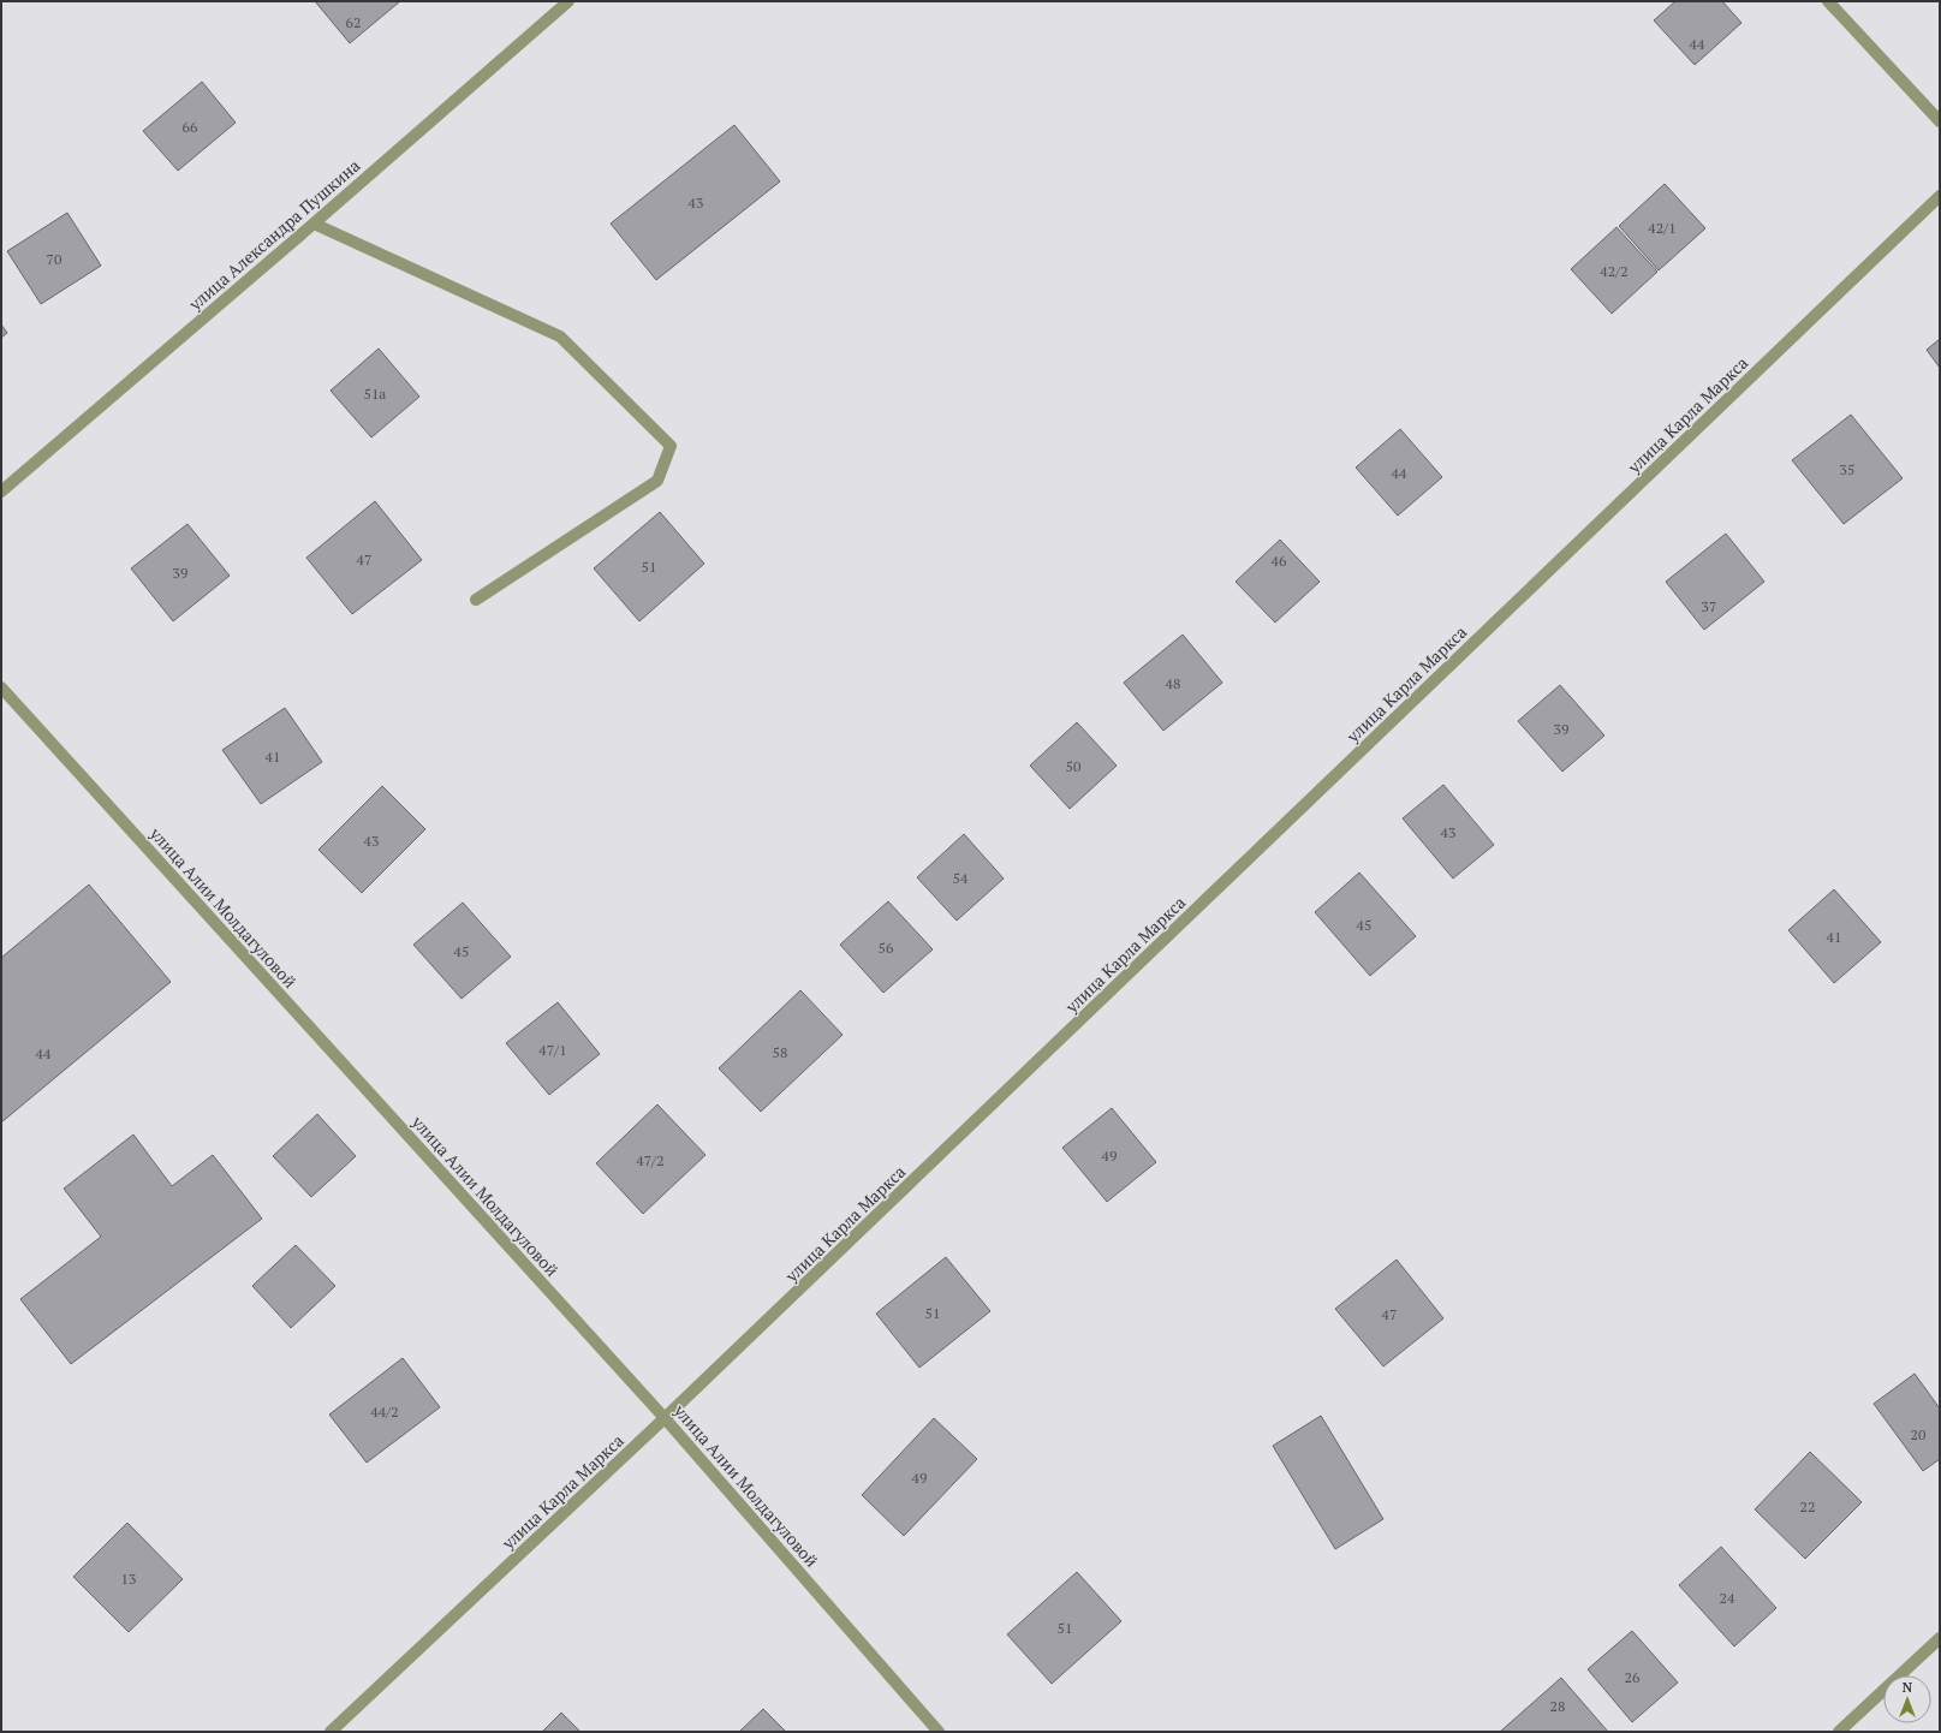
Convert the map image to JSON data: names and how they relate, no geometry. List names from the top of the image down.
{
  "streets": {
    "street": ["улица Александра Пушкина", "улица Карла Маркса", "улица Алии Молдагуловой"]
  },
  "crossings": [
    ["улица Карла Маркса", "улица Алии Молдагуловой"]
  ],
  "house_numbers": [
    "62",
    "44",
    "66",
    "43",
    "42/1",
    "70",
    "42/2",
    "51а",
    "35",
    "44",
    "47",
    "46",
    "51",
    "39",
    "37",
    "48",
    "39",
    "41",
    "50",
    "43",
    "43",
    "54",
    "45",
    "41",
    "56",
    "45",
    "47/1",
    "58",
    "44",
    "49",
    "47/2",
    "51",
    "47",
    "44/2",
    "20",
    "49",
    "22",
    "13",
    "24",
    "51",
    "26",
    "28"
  ],
  "north": "top"
}
